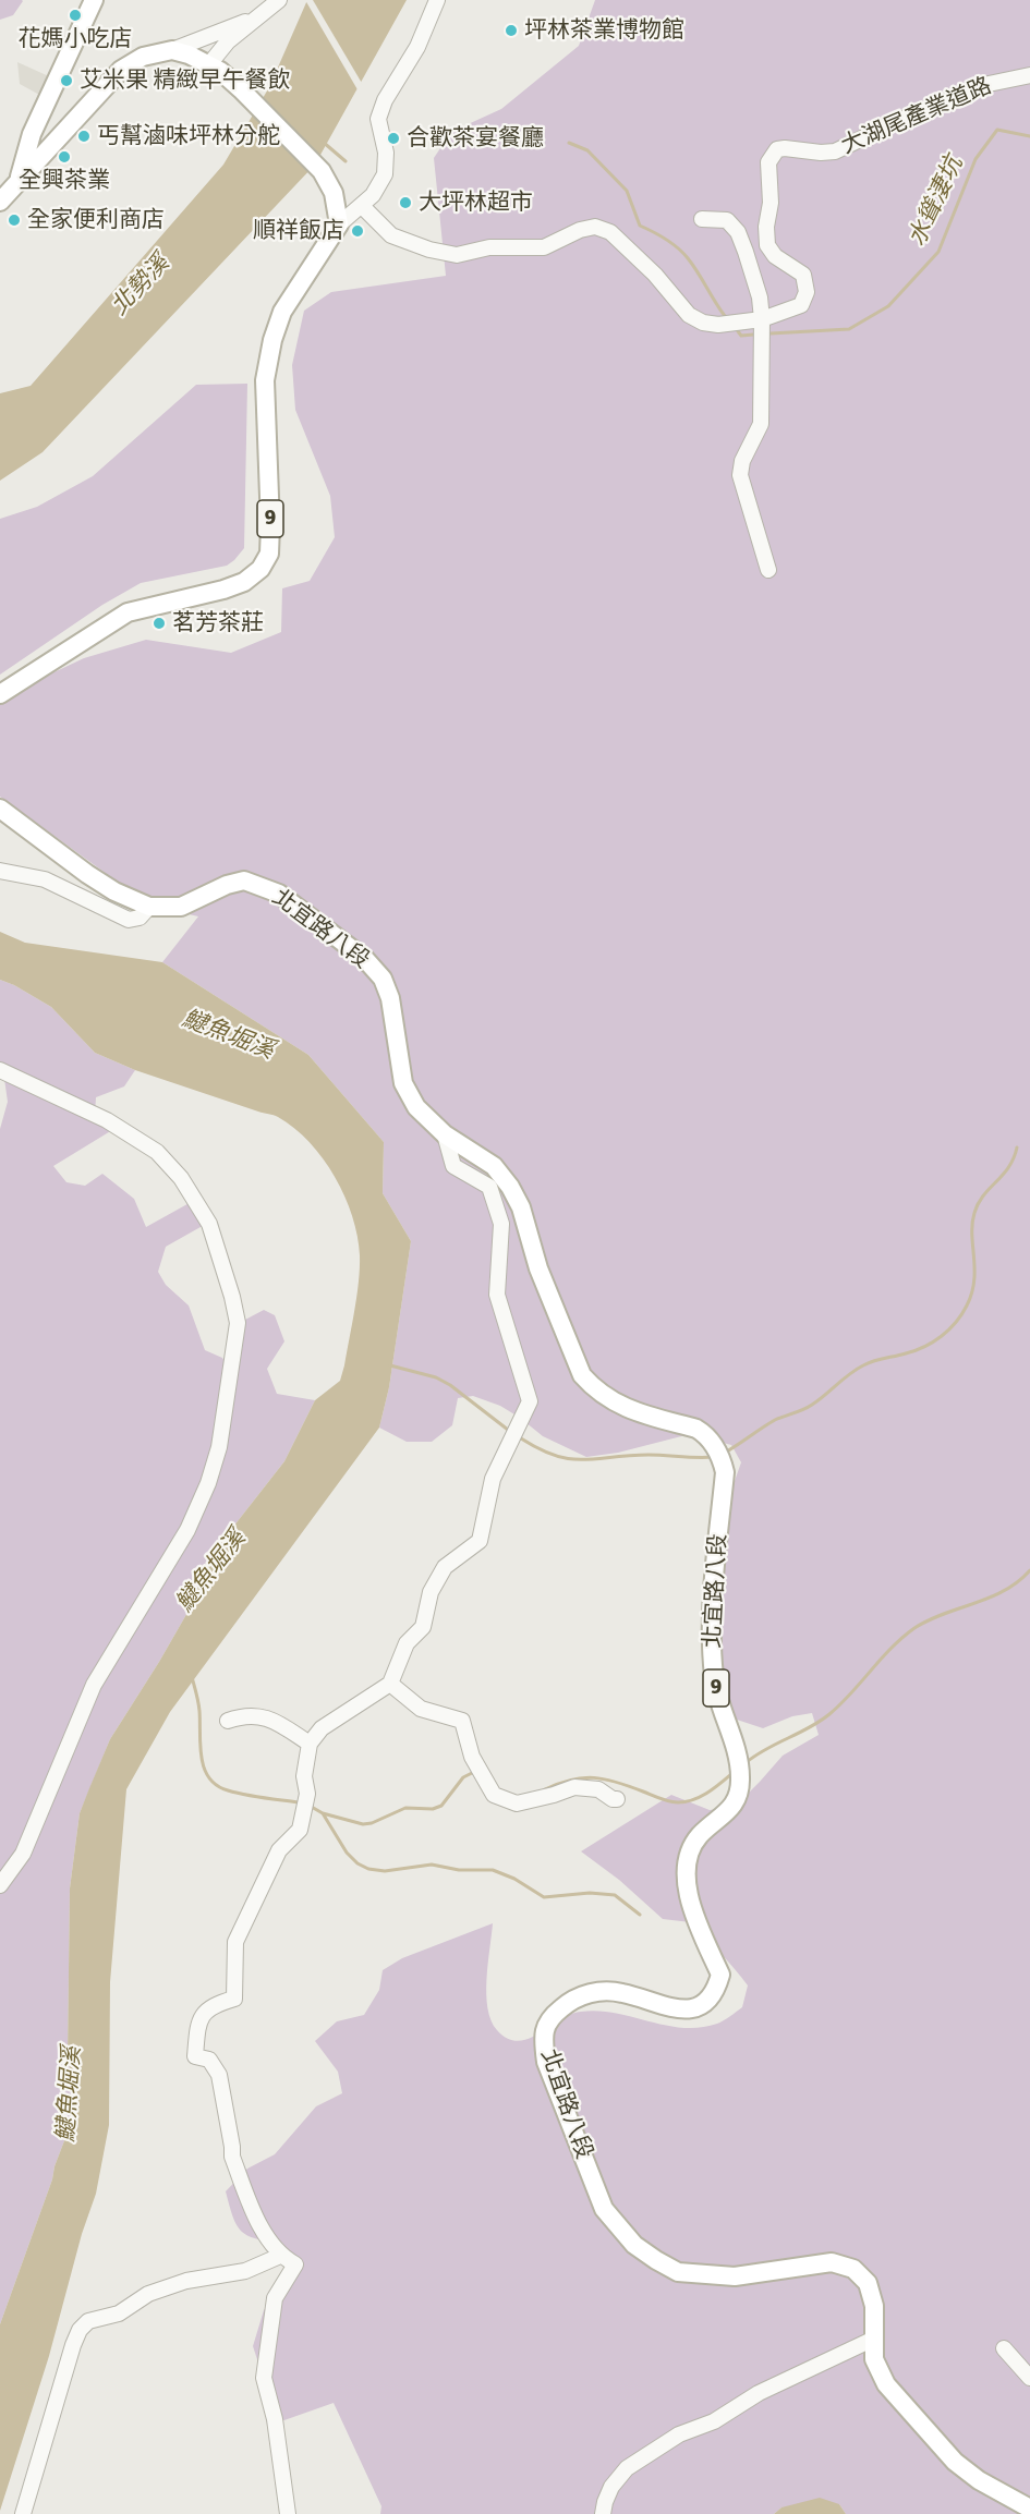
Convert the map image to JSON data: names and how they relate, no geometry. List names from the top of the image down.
{
  "streets": {
    "main road": ["9", "北宜路八段"],
    "street": ["大湖尾產業道路"]
  },
  "water": ["水聳淒坑", "北勢溪", "𩻸魚堀溪"],
  "places": [
    "花媽小吃店",
    "坪林茶業博物館",
    "艾米果 精緻早午餐飲",
    "丐幫滷味坪林分舵",
    "合歡茶宴餐廳",
    "全興茶業",
    "大坪林超市",
    "全家便利商店",
    "順祥飯店",
    "茗芳茶莊"
  ]
}
